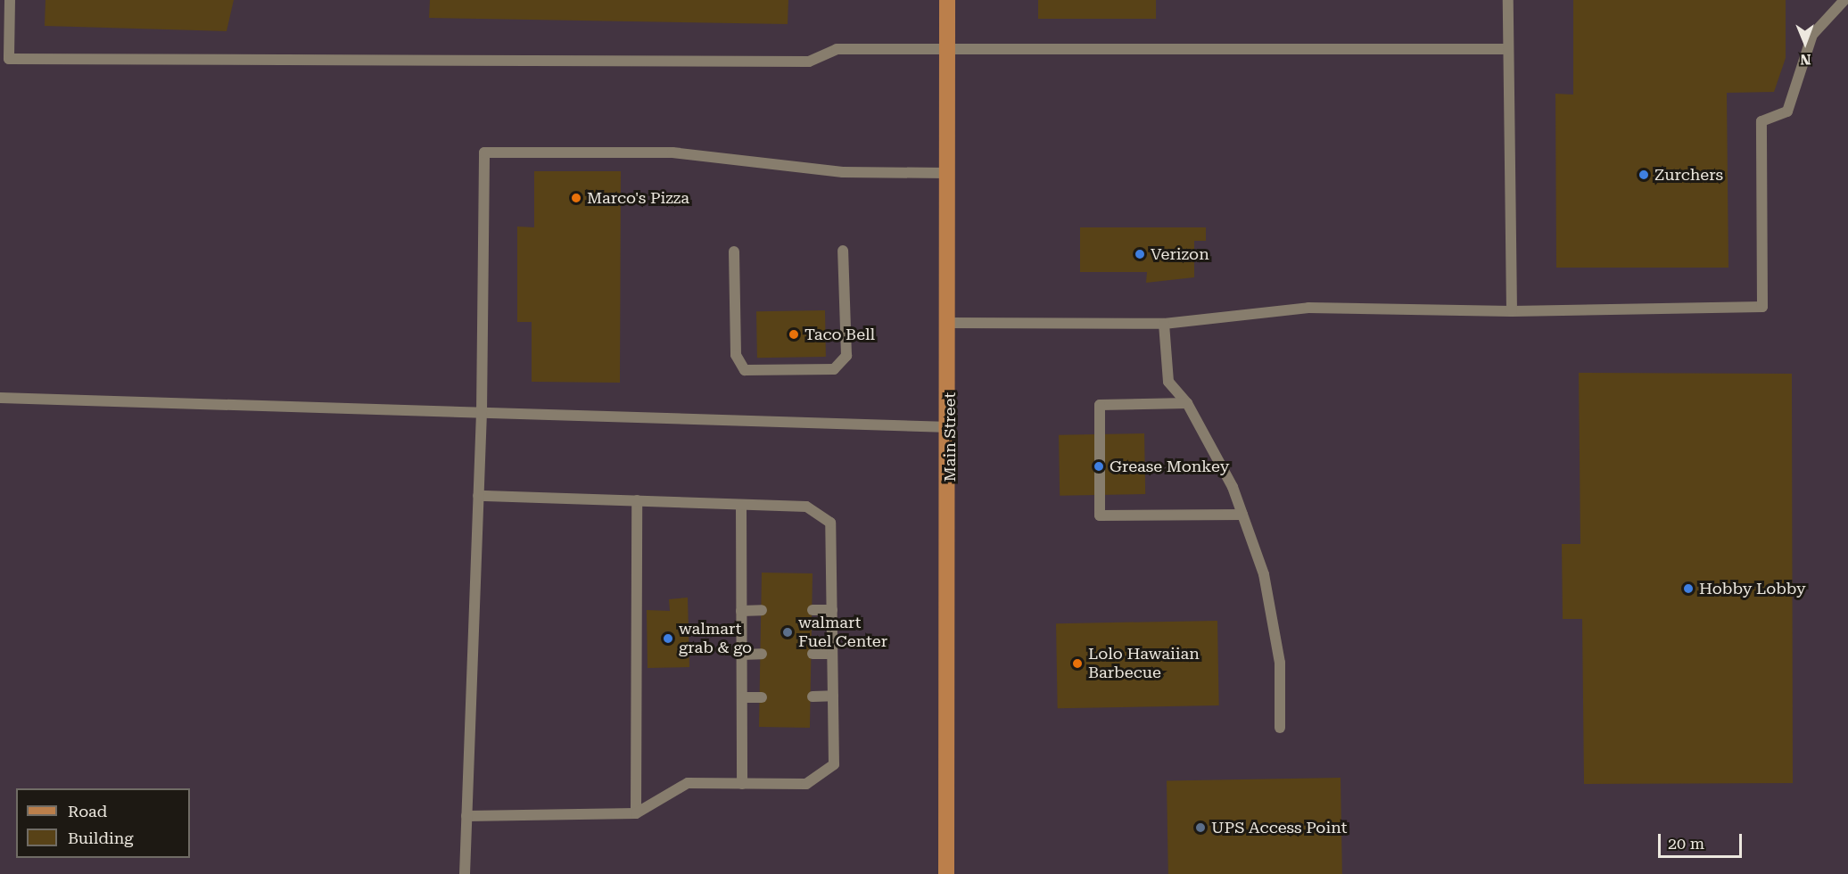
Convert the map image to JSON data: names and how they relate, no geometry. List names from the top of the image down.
{
  "streets": {
    "main road": ["Main Street"]
  },
  "places": [
    "Zurchers",
    "Marco's Pizza",
    "Verizon",
    "Taco Bell",
    "Grease Monkey",
    "Hobby Lobby",
    "walmart Fuel Center",
    "walmart grab & go",
    "Lolo Hawaiian Barbecue",
    "UPS Access Point"
  ],
  "legend": ["Road", "Building"],
  "scale_bar": "20 m",
  "north": "bottom"
}
